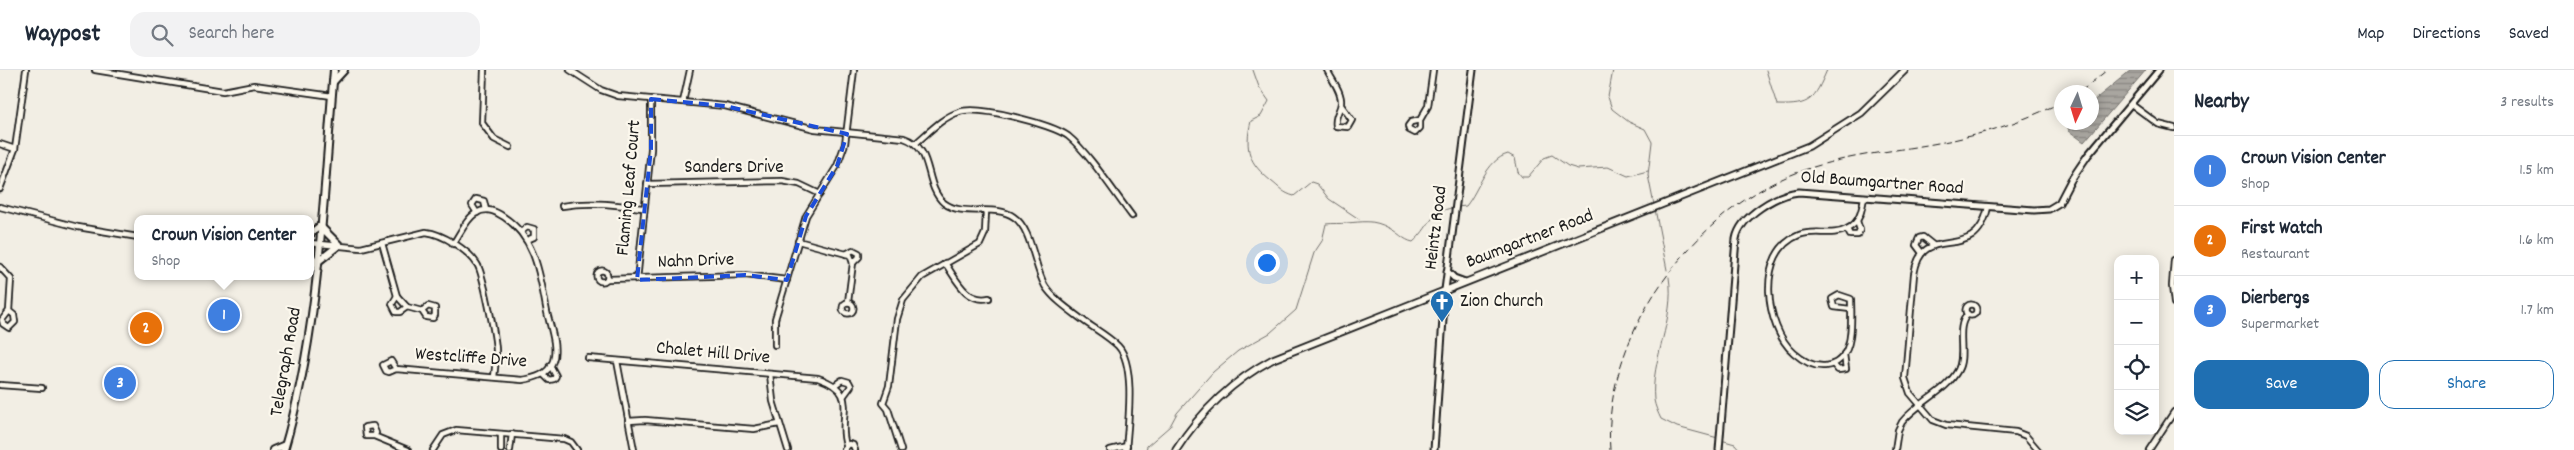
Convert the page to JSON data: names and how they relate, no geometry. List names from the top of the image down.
{
  "streets": {
    "main road": ["Baumgartner Road", "Telegraph Road"],
    "street": [
      "Sanders Drive",
      "Old Baumgartner Road",
      "Flaming Leaf Court",
      "Heintz Road",
      "Nahn Drive",
      "Chalet Hill Drive",
      "Westcliffe Drive"
    ]
  },
  "crossings": [
    ["Sanders Drive", "Flaming Leaf Court"],
    ["Flaming Leaf Court", "Nahn Drive"],
    ["Heintz Road", "Baumgartner Road"]
  ],
  "places": {
    "church": ["Zion Church"]
  },
  "north": "bottom",
  "page": {
    "header": "Waypost",
    "search": "Search here",
    "nav": ["Map", "Directions", "Saved"],
    "heading": ["Nearby", "3 results"],
    "list": [
      {
        "mark": "1",
        "name": "Crown Vision Center",
        "note": "Shop",
        "value": "1.5 km"
      },
      {
        "mark": "2",
        "name": "First Watch",
        "note": "Restaurant",
        "value": "1.6 km"
      },
      {
        "mark": "3",
        "name": "Dierbergs",
        "note": "Supermarket",
        "value": "1.7 km"
      }
    ],
    "popup": ["Crown Vision Center", "Shop"],
    "map_buttons": ["+", "−"],
    "pins": ["1", "2", "3"],
    "buttons": ["Save", "Share"]
  }
}
